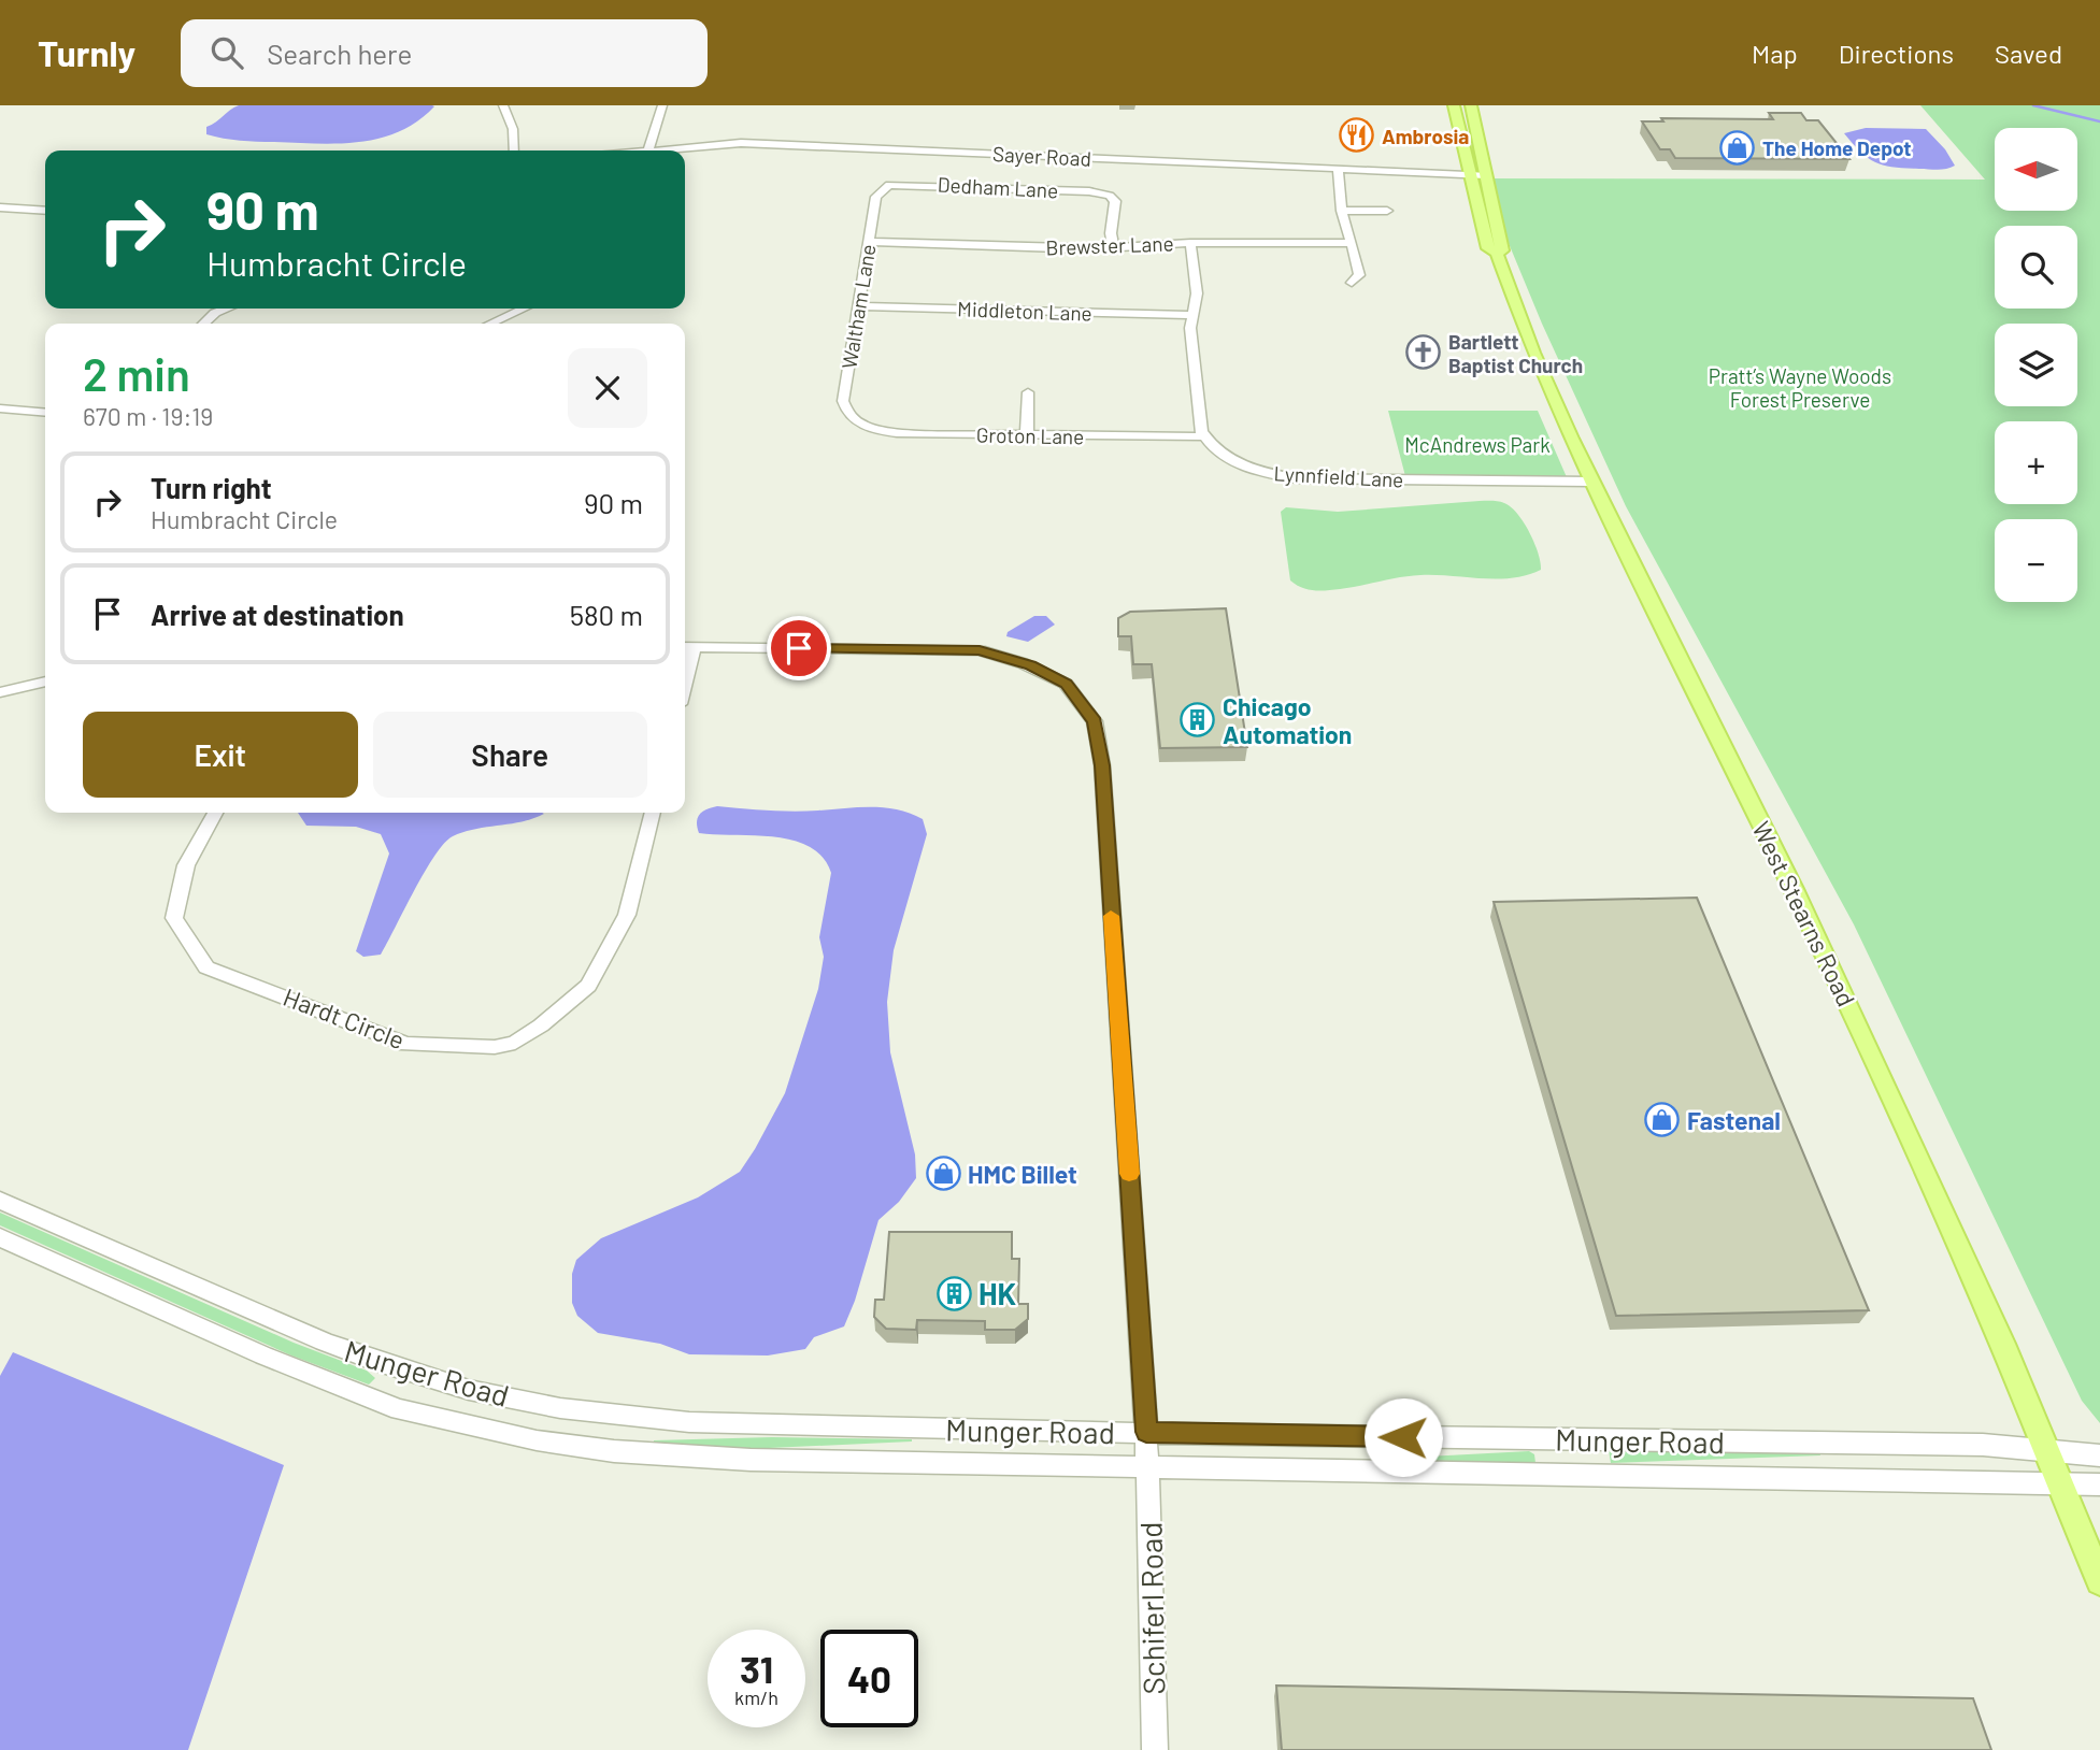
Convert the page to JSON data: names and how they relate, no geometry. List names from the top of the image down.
{
  "streets": {
    "main road": ["West Stearns Road"],
    "street": [
      "Sayer Road",
      "Dedham Lane",
      "Brewster Lane",
      "Waltham Lane",
      "Middleton Lane",
      "Groton Lane",
      "Lynnfield Lane",
      "Hardt Circle",
      "Munger Road",
      "Schiferl Road"
    ]
  },
  "crossings": [
    ["Sayer Road", "West Stearns Road"],
    ["Dedham Lane", "Brewster Lane"],
    ["Dedham Lane", "Waltham Lane"],
    ["Brewster Lane", "Waltham Lane"],
    ["Waltham Lane", "Middleton Lane"],
    ["Waltham Lane", "Groton Lane"],
    ["Groton Lane", "Lynnfield Lane"],
    ["Lynnfield Lane", "West Stearns Road"],
    ["West Stearns Road", "Munger Road"],
    ["Munger Road", "Schiferl Road"]
  ],
  "parks": ["Pratt’s Wayne Woods Forest Preserve", "McAndrews Park"],
  "places": {
    "restaurant": ["Ambrosia"],
    "shop": ["The Home Depot", "Fastenal", "HMC Billet"],
    "church": ["Bartlett Baptist Church"],
    "building": ["Chicago Automation", "HK"]
  },
  "north": "left",
  "page": {
    "header": "Turnly",
    "search": "Search here",
    "nav": ["Map", "Directions", "Saved"],
    "map_buttons": ["+", "−"],
    "turn": ["90 m", "Humbracht Circle"],
    "heading": ["2 min", "670 m · 19:19"],
    "list": [
      {
        "name": "Turn right",
        "note": "Humbracht Circle",
        "value": "90 m"
      },
      {
        "name": "Arrive at destination",
        "value": "580 m"
      }
    ],
    "buttons": ["Exit", "Share"],
    "speed": "31 km/h",
    "limit": "40"
  }
}
